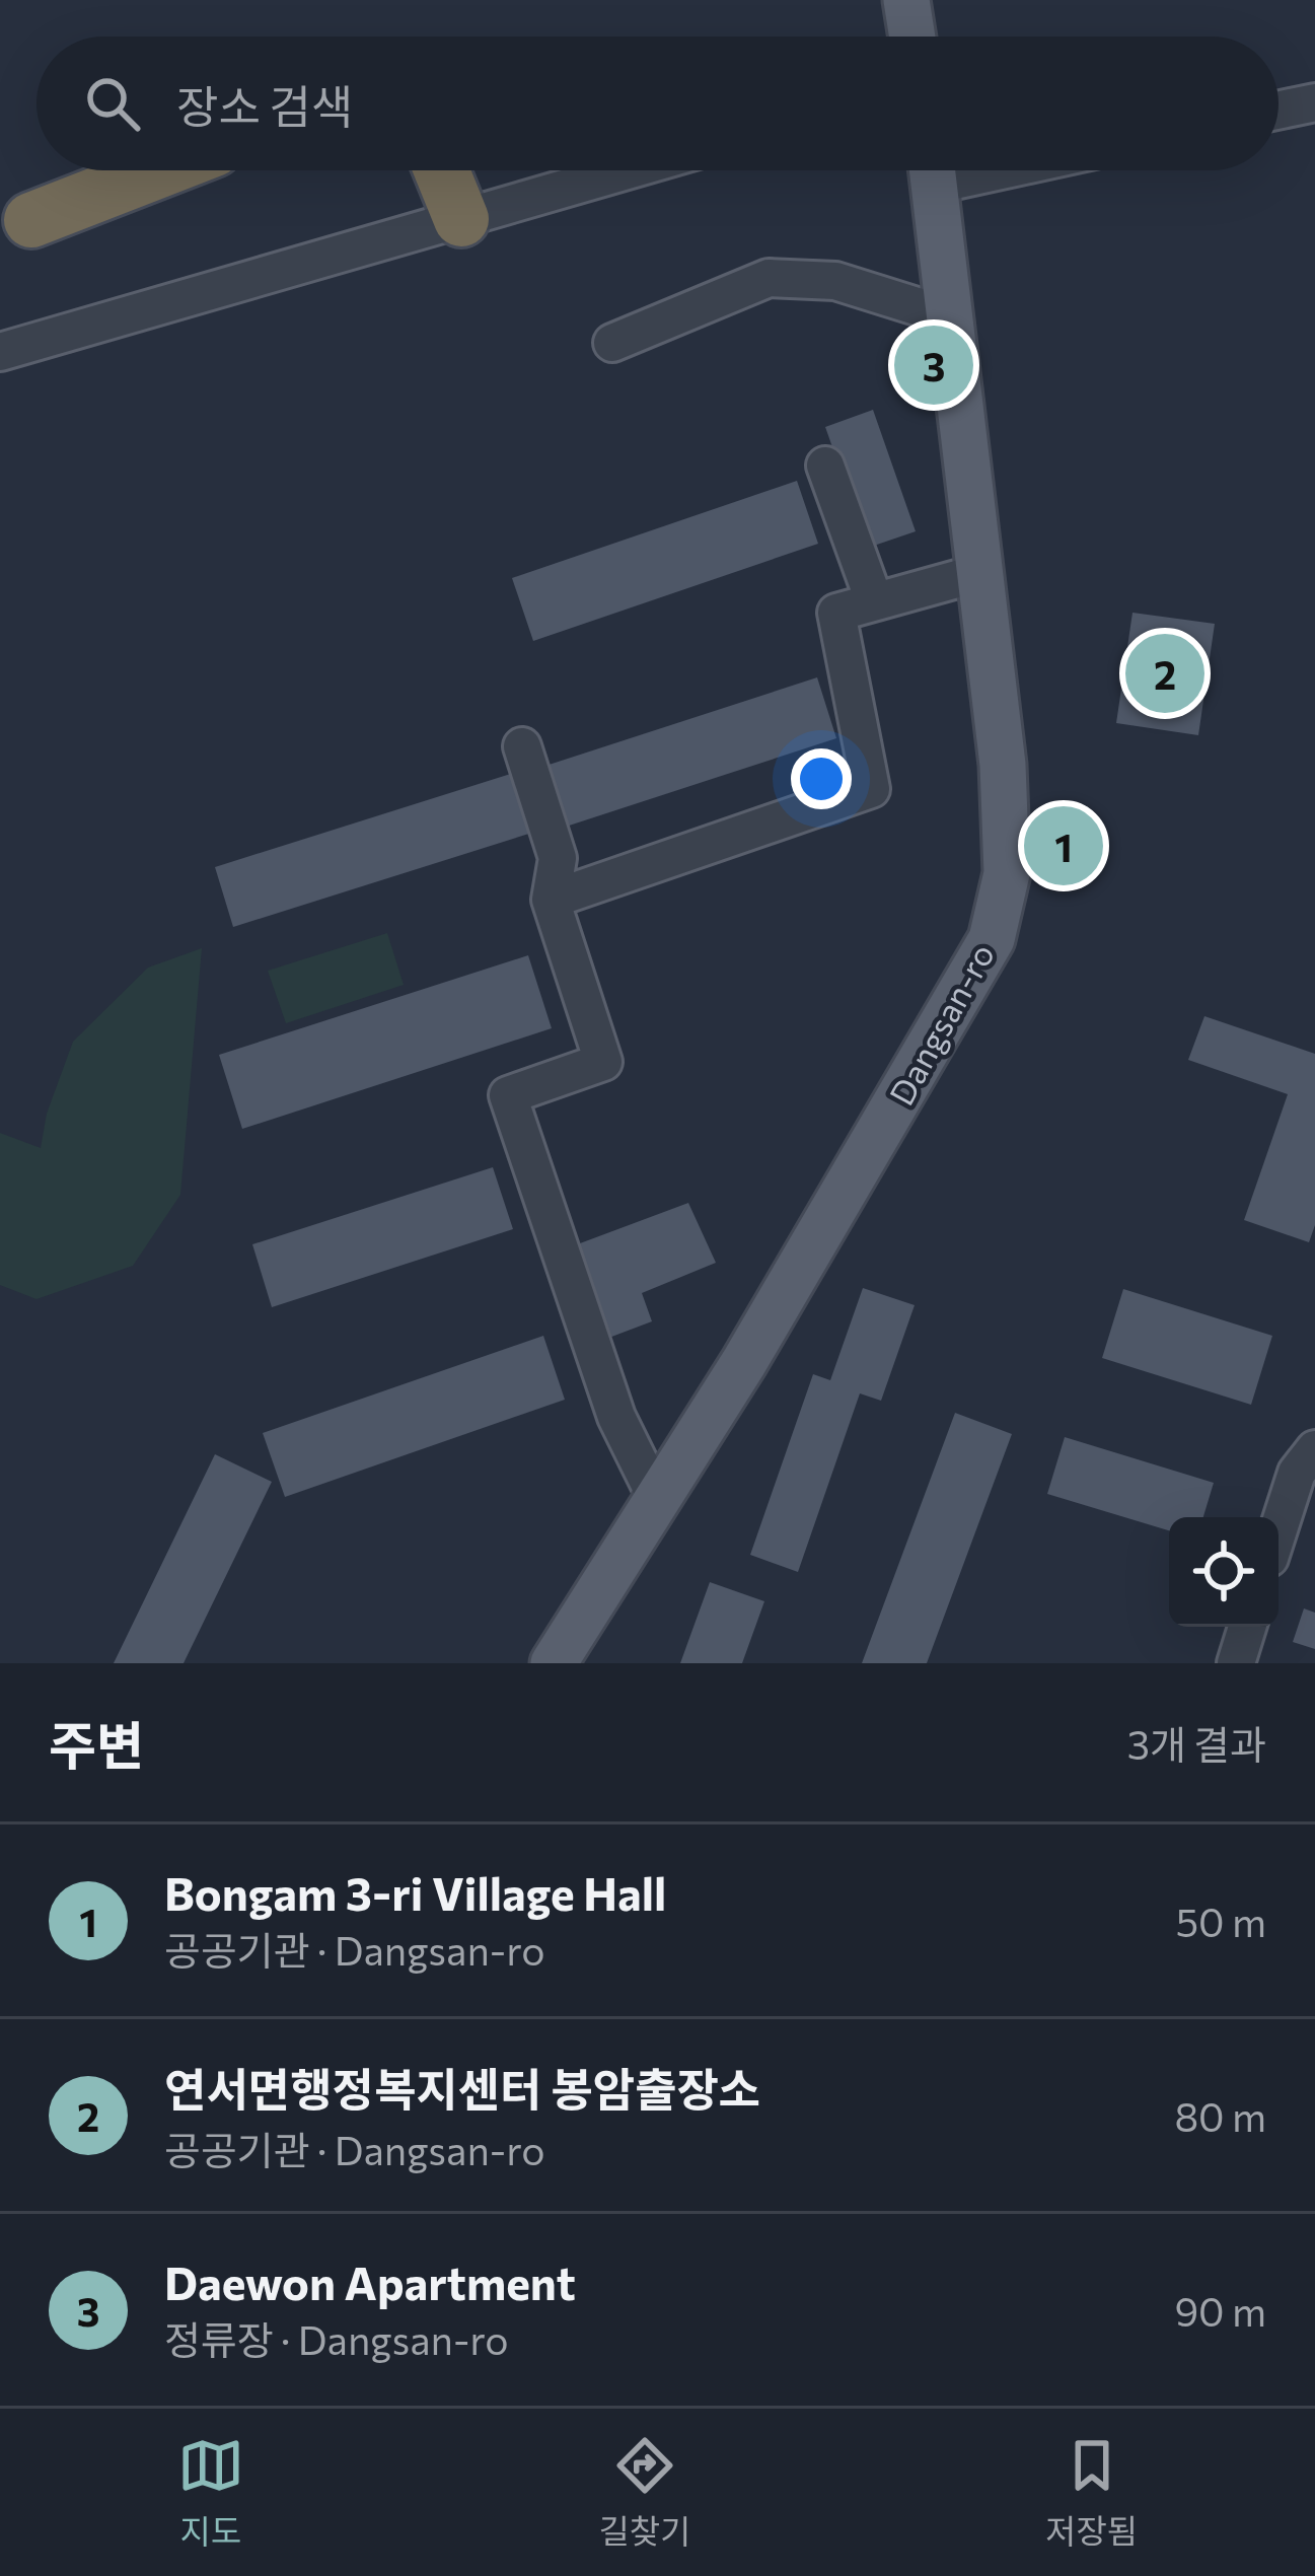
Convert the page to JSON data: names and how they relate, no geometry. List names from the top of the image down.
{
  "streets": {
    "main road": ["Dangsan-ro"]
  },
  "page": {
    "search": "장소 검색",
    "pins": ["3", "2", "1"],
    "heading": ["주변", "3개 결과"],
    "list": [
      {
        "mark": "1",
        "name": "Bongam 3-ri Village Hall",
        "note": "공공기관 · Dangsan-ro",
        "value": "50 m"
      },
      {
        "mark": "2",
        "name": "연서면행정복지센터 봉암출장소",
        "note": "공공기관 · Dangsan-ro",
        "value": "80 m"
      },
      {
        "mark": "3",
        "name": "Daewon Apartment",
        "note": "정류장 · Dangsan-ro",
        "value": "90 m"
      }
    ],
    "nav": ["지도", "길찾기", "저장됨"]
  }
}
